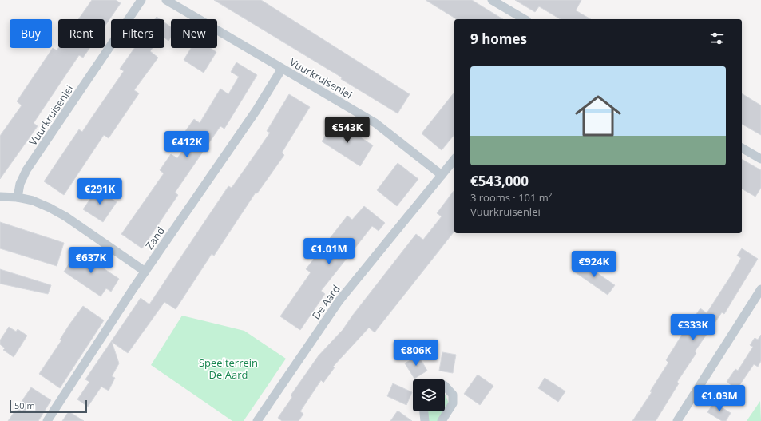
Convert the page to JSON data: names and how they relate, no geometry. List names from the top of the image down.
{
  "streets": {
    "street": ["Vuurkruisenlei", "Zand", "De Aard"]
  },
  "crossings": [
    ["Vuurkruisenlei", "Zand"],
    ["Vuurkruisenlei", "De Aard"]
  ],
  "parks": ["Speelterrein De Aard"],
  "scale_bar": "50 m",
  "page": {
    "chip": [
      "Buy",
      "Rent",
      "Filters",
      "New"
    ],
    "heading": "9 homes",
    "list": [
      {
        "name": "€543,000",
        "note": "3 rooms · 101 m² · Vuurkruisenlei"
      }
    ],
    "price": [
      "€543K",
      "€412K",
      "€291K",
      "€1.01M",
      "€637K",
      "€924K",
      "€333K",
      "€806K",
      "€1.03M"
    ],
    "scale": "50 m"
  }
}
